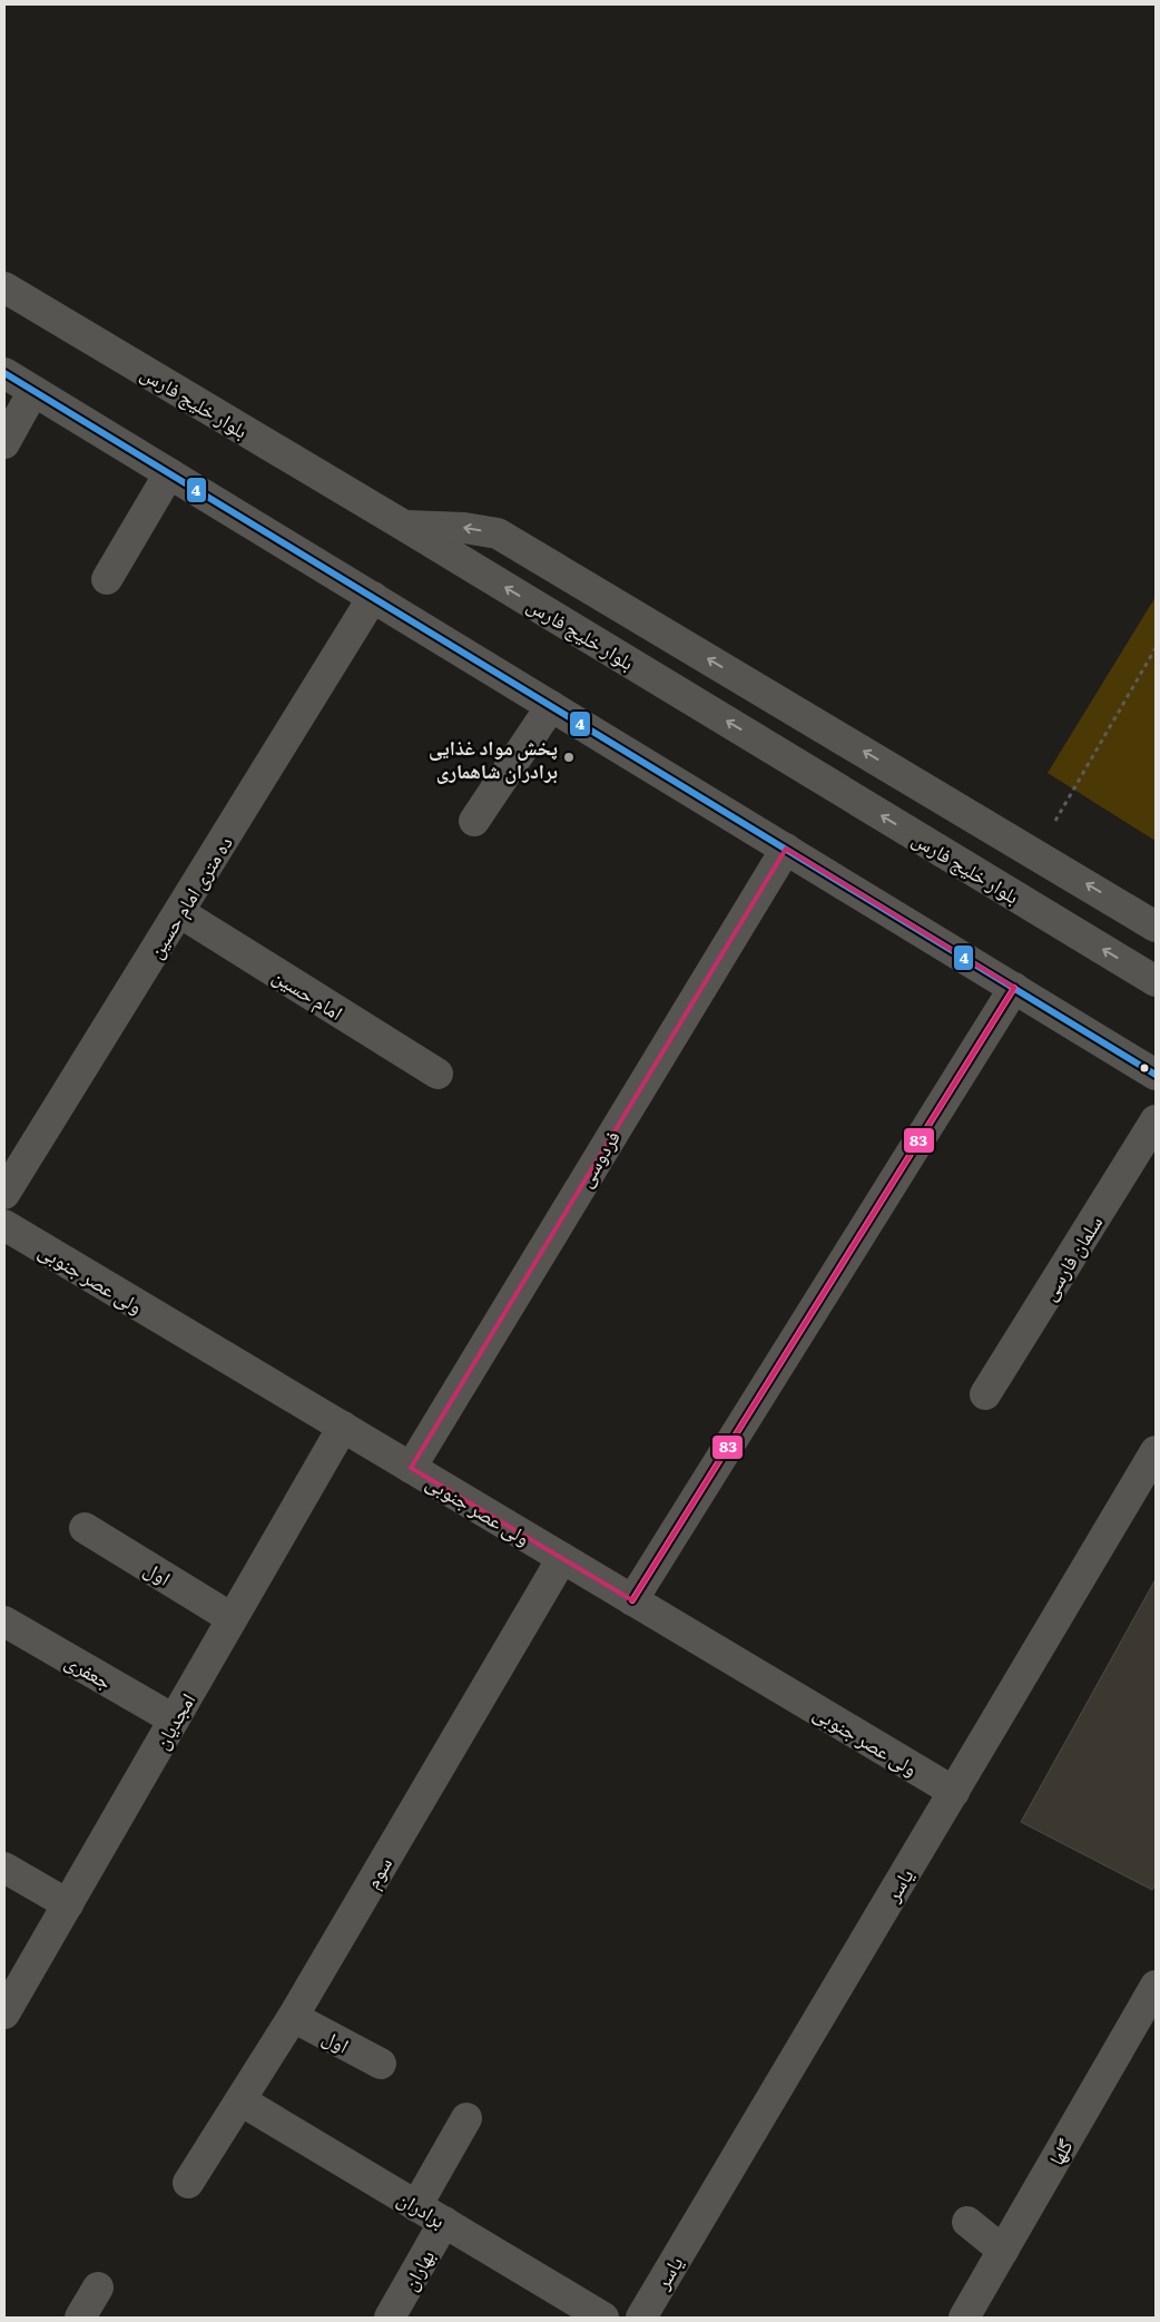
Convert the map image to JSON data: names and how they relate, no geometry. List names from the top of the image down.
{
  "streets": {
    "street": [
      "بلوار خلیج فارس",
      "ده متری امام حسین",
      "امام حسین",
      "فردوسی",
      "سلمان فارسی",
      "ولی عصر جنوبی",
      "اول",
      "جعفری",
      "امجدیان",
      "سوم",
      "یاسر",
      "گلها",
      "برادران",
      "بهاران"
    ]
  },
  "crossings": [
    ["ده متری امام حسین", "امام حسین"],
    ["فردوسی", "ولی عصر جنوبی"],
    ["ولی عصر جنوبی", "امجدیان"],
    ["ولی عصر جنوبی", "سوم"],
    ["ولی عصر جنوبی", "یاسر"],
    ["اول", "امجدیان"],
    ["اول", "سوم"],
    ["جعفری", "امجدیان"],
    ["سوم", "برادران"],
    ["برادران", "بهاران"]
  ],
  "places": ["پخش مواد غذایی برادران شاهماری"],
  "lines": ["transit line 4", "transit line 83"]
}
